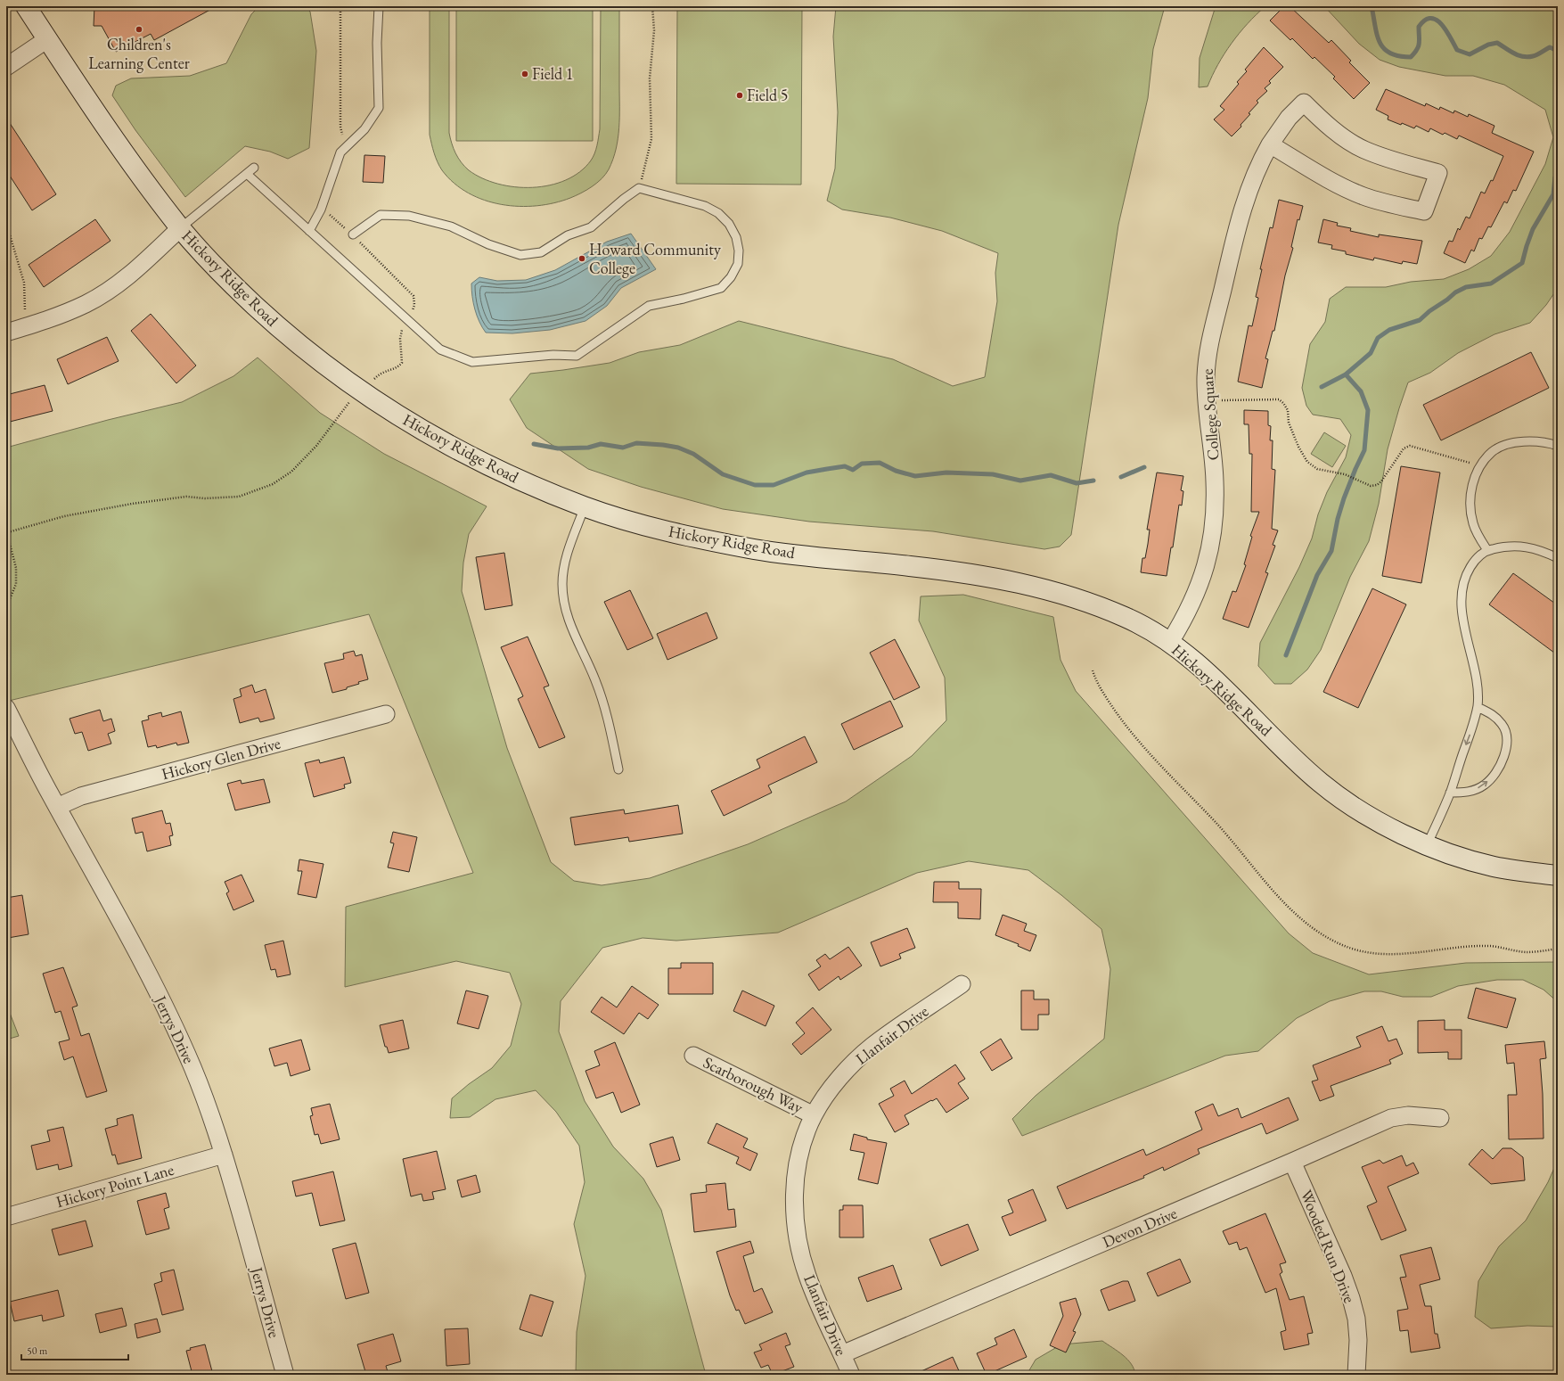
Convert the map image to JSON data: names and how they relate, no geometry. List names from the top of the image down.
{
  "streets": {
    "street": [
      "Hickory Ridge Road",
      "College Square",
      "Hickory Glen Drive",
      "Jerrys Drive",
      "Llanfair Drive",
      "Scarborough Way",
      "Hickory Point Lane",
      "Devon Drive",
      "Wooded Run Drive"
    ]
  },
  "crossings": [
    ["Hickory Ridge Road", "College Square"],
    ["Hickory Glen Drive", "Jerrys Drive"],
    ["Jerrys Drive", "Hickory Point Lane"],
    ["Llanfair Drive", "Scarborough Way"],
    ["Llanfair Drive", "Devon Drive"],
    ["Devon Drive", "Wooded Run Drive"]
  ],
  "places": [
    "Children's Learning Center",
    "Field 1",
    "Field 5",
    "Howard Community College"
  ],
  "scale_bar": "50 m"
}
